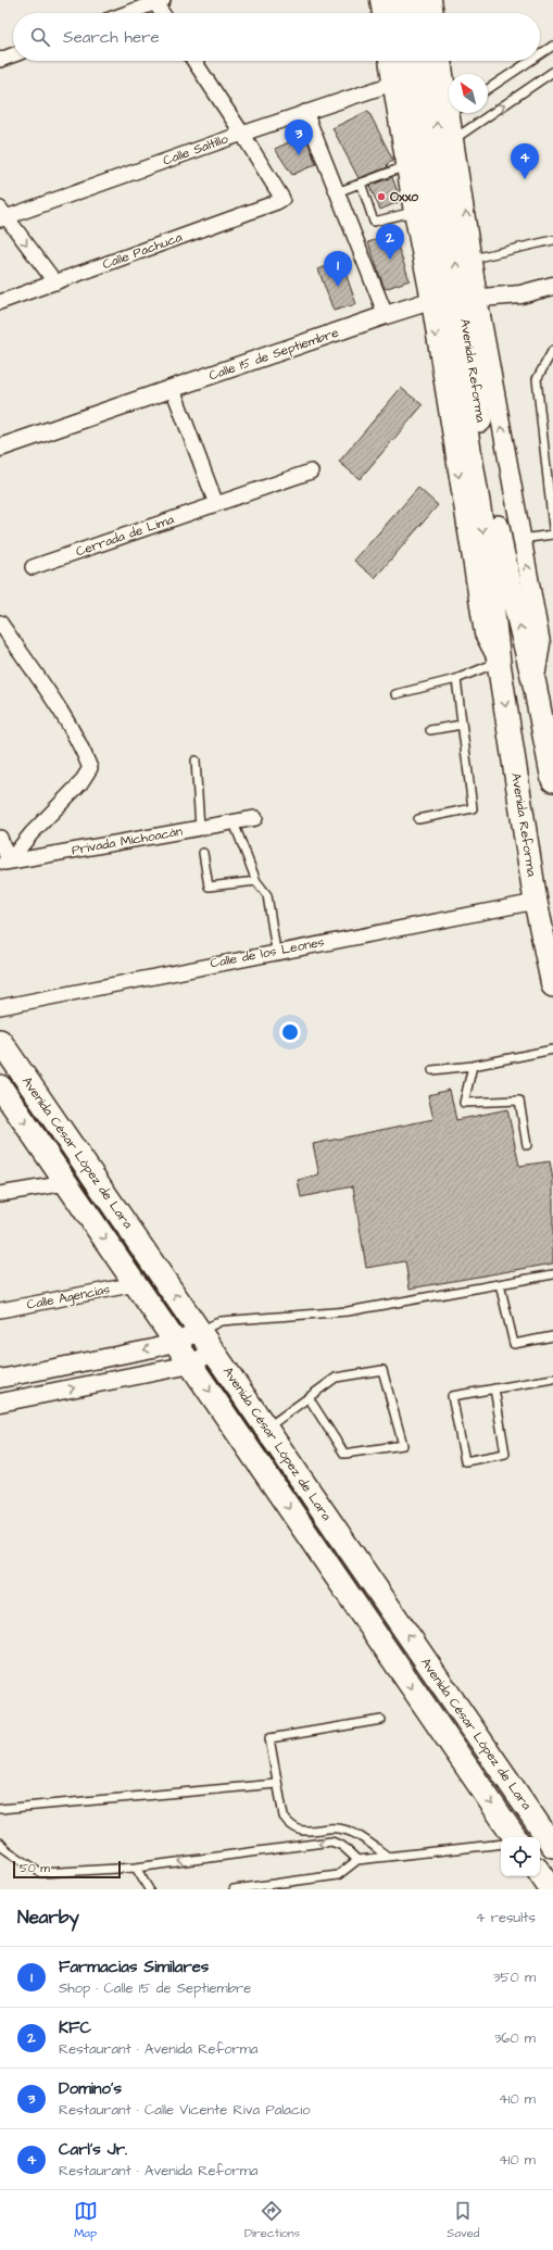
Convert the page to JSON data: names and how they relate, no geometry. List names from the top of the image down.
{
  "streets": {
    "main road": ["Avenida Reforma", "Avenida César López de Lara"],
    "street": [
      "Calle Saltillo",
      "Calle Pachuca",
      "Calle 15 de Septiembre",
      "Cerrada de Lima",
      "Privada Michoacán",
      "Calle de los Leones",
      "Calle Agencias"
    ]
  },
  "crossings": [
    ["Calle Saltillo", "Calle Pachuca"],
    ["Calle Saltillo", "Avenida Reforma"],
    ["Calle 15 de Septiembre", "Avenida Reforma"],
    ["Avenida Reforma", "Calle de los Leones"],
    ["Avenida César López de Lara", "Calle Agencias"]
  ],
  "places": ["Oxxo"],
  "scale_bar": "50 m",
  "north": "top left",
  "page": {
    "search": "Search here",
    "pins": [
      "3",
      "4",
      "2",
      "1"
    ],
    "scale": "50 m",
    "heading": ["Nearby", "4 results"],
    "list": [
      {
        "mark": "1",
        "name": "Farmacias Similares",
        "note": "Shop · Calle 15 de Septiembre",
        "value": "350 m"
      },
      {
        "mark": "2",
        "name": "KFC",
        "note": "Restaurant · Avenida Reforma",
        "value": "360 m"
      },
      {
        "mark": "3",
        "name": "Domino's",
        "note": "Restaurant · Calle Vicente Riva Palacio",
        "value": "410 m"
      },
      {
        "mark": "4",
        "name": "Carl's Jr.",
        "note": "Restaurant · Avenida Reforma",
        "value": "410 m"
      }
    ],
    "nav": ["Map", "Directions", "Saved"]
  }
}
